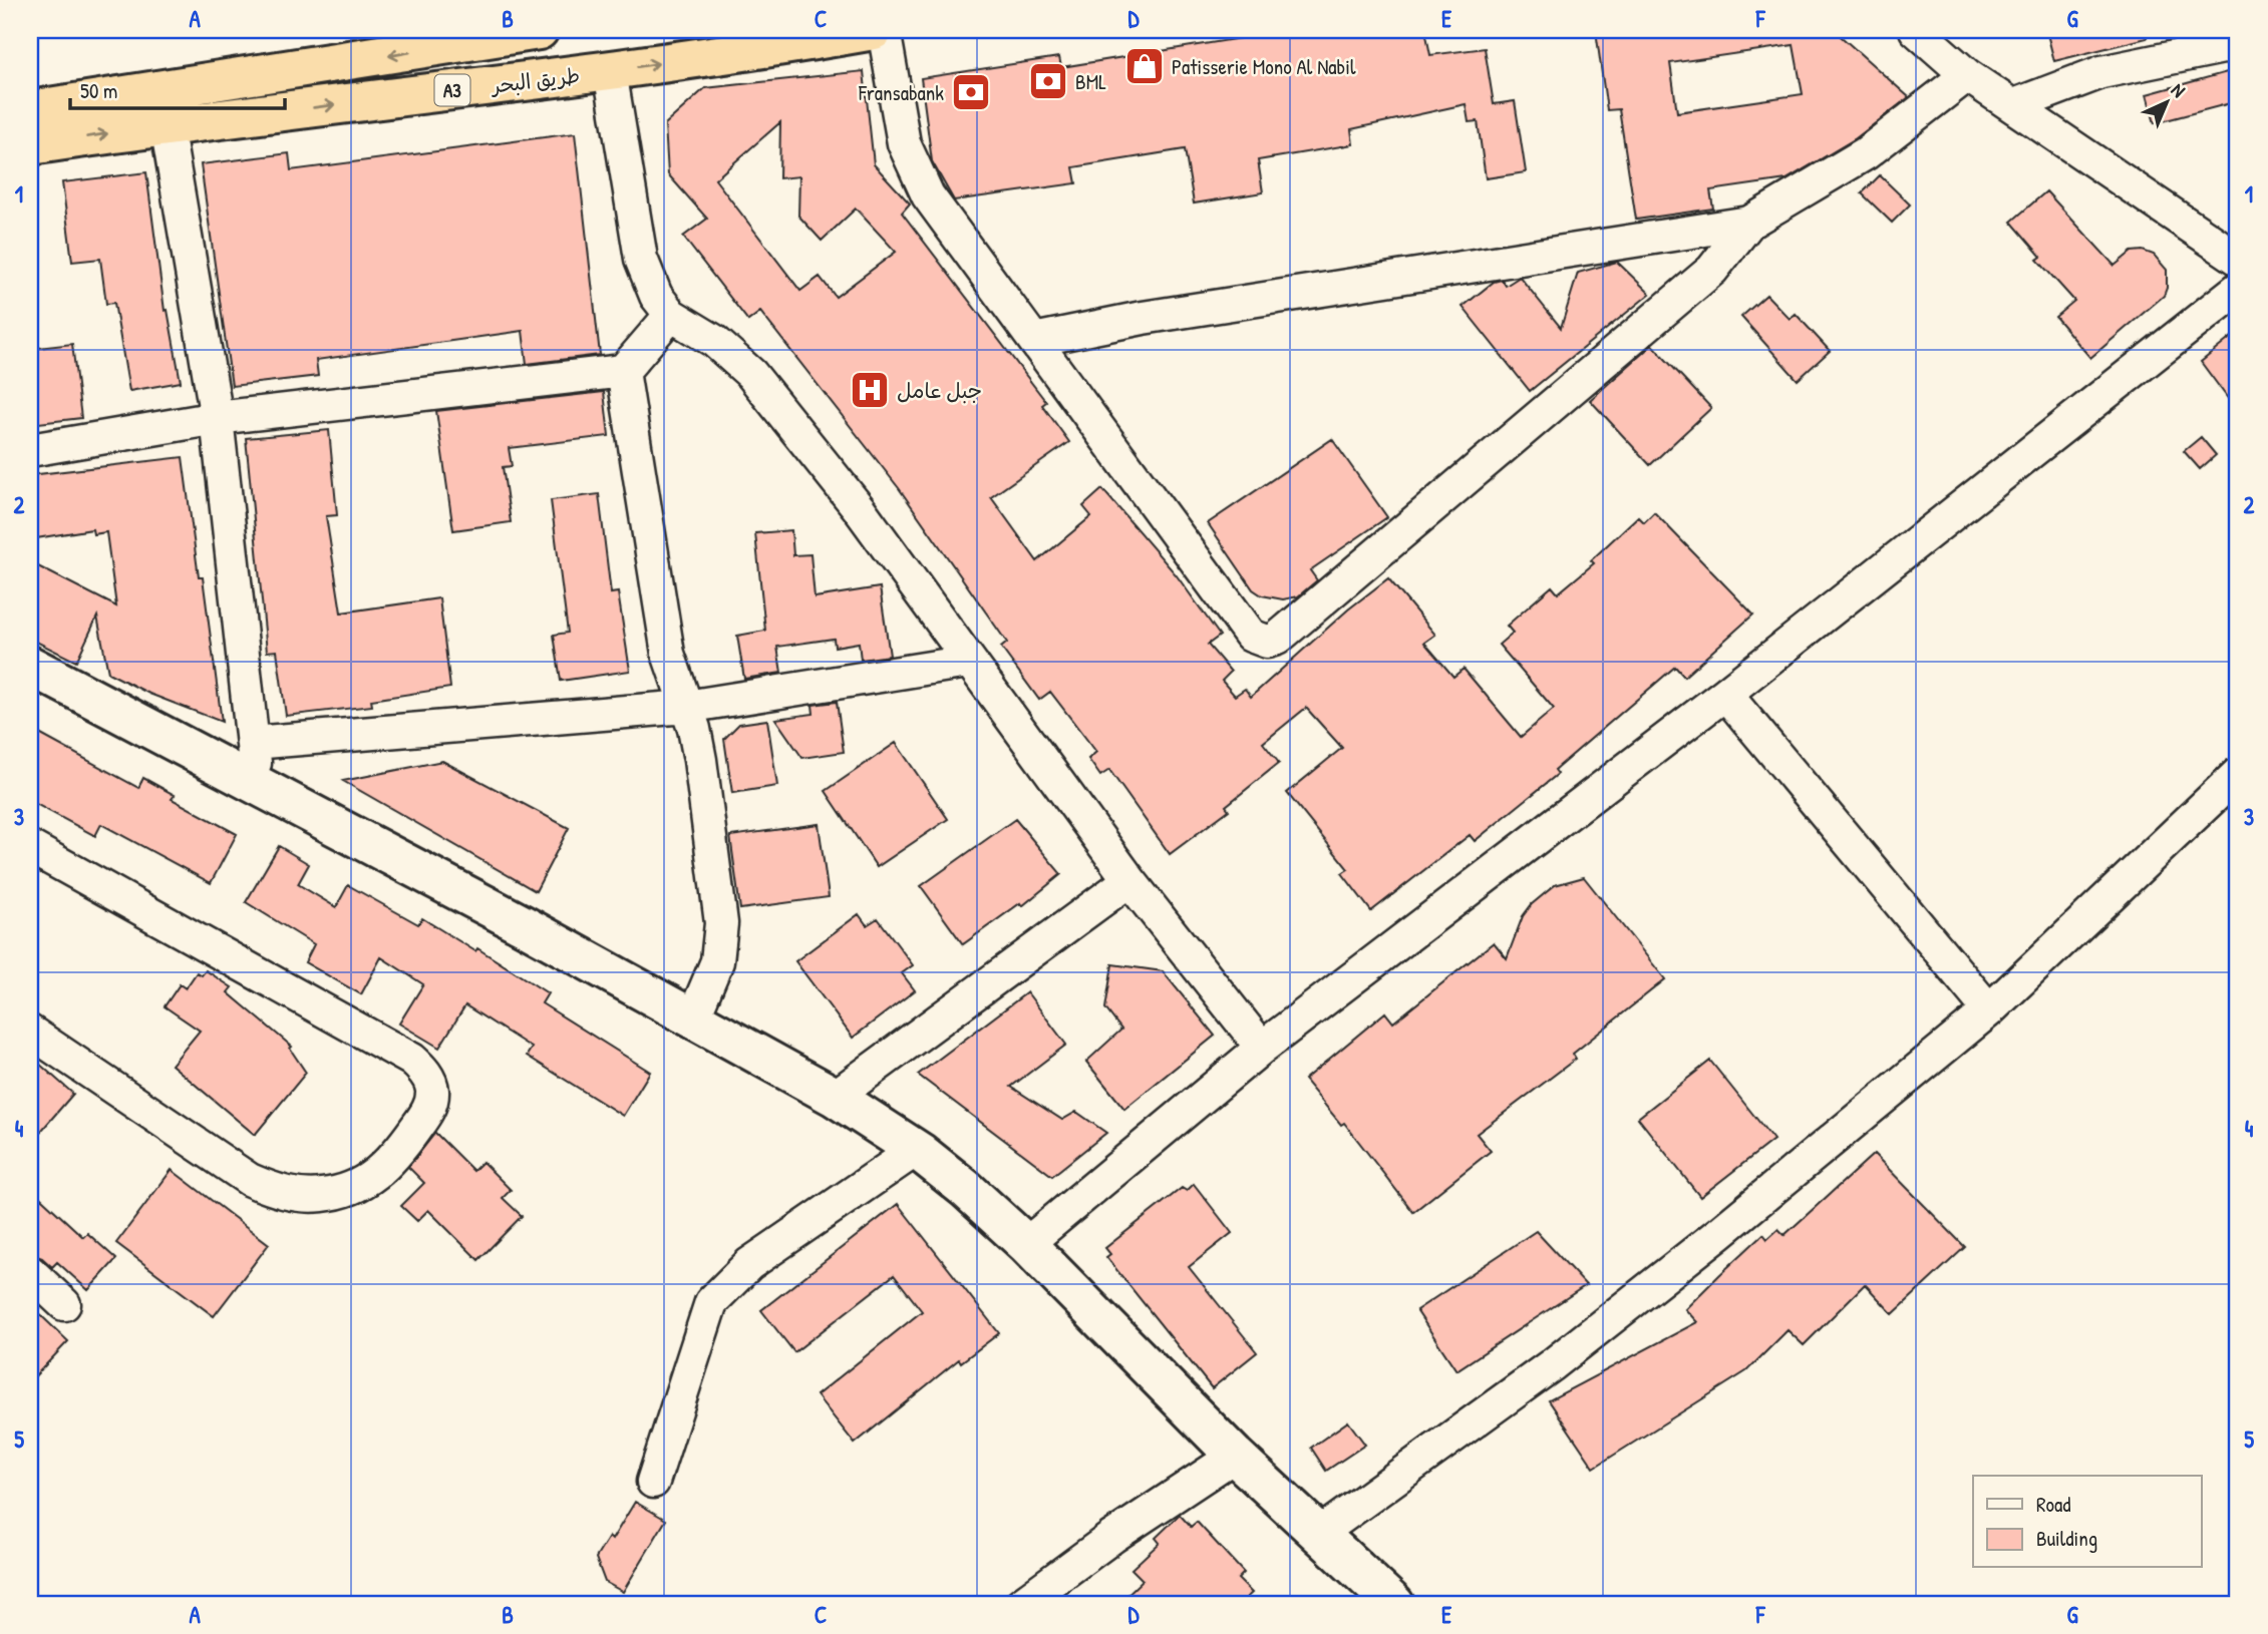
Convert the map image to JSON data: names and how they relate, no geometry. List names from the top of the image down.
{
  "streets": {
    "highway": ["طريق البحر", "A3"]
  },
  "places": {
    "shop": ["Patisserie Mono Al Nabil"],
    "bank": ["BML", "Fransabank"],
    "hospital": ["جبل عامل"]
  },
  "legend": ["Road", "Building"],
  "scale_bar": "50 m",
  "north": "top right",
  "grid": {
    "columns": [
      "A",
      "B",
      "C",
      "D",
      "E",
      "F",
      "G"
    ],
    "rows": [
      "1",
      "2",
      "3",
      "4",
      "5"
    ]
  }
}
